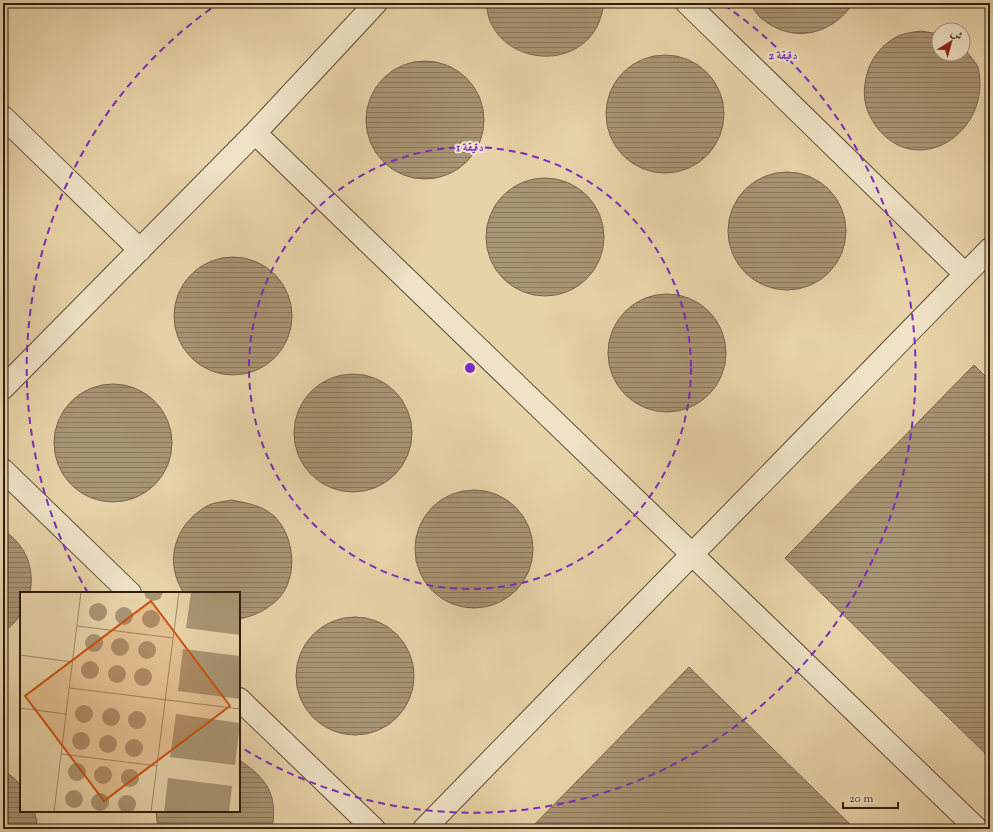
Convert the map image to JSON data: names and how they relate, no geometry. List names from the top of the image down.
{
  "scale_bar": "20 m",
  "north": "top right",
  "rings": ["2 دقيقة", "1 دقيقة"]
}
